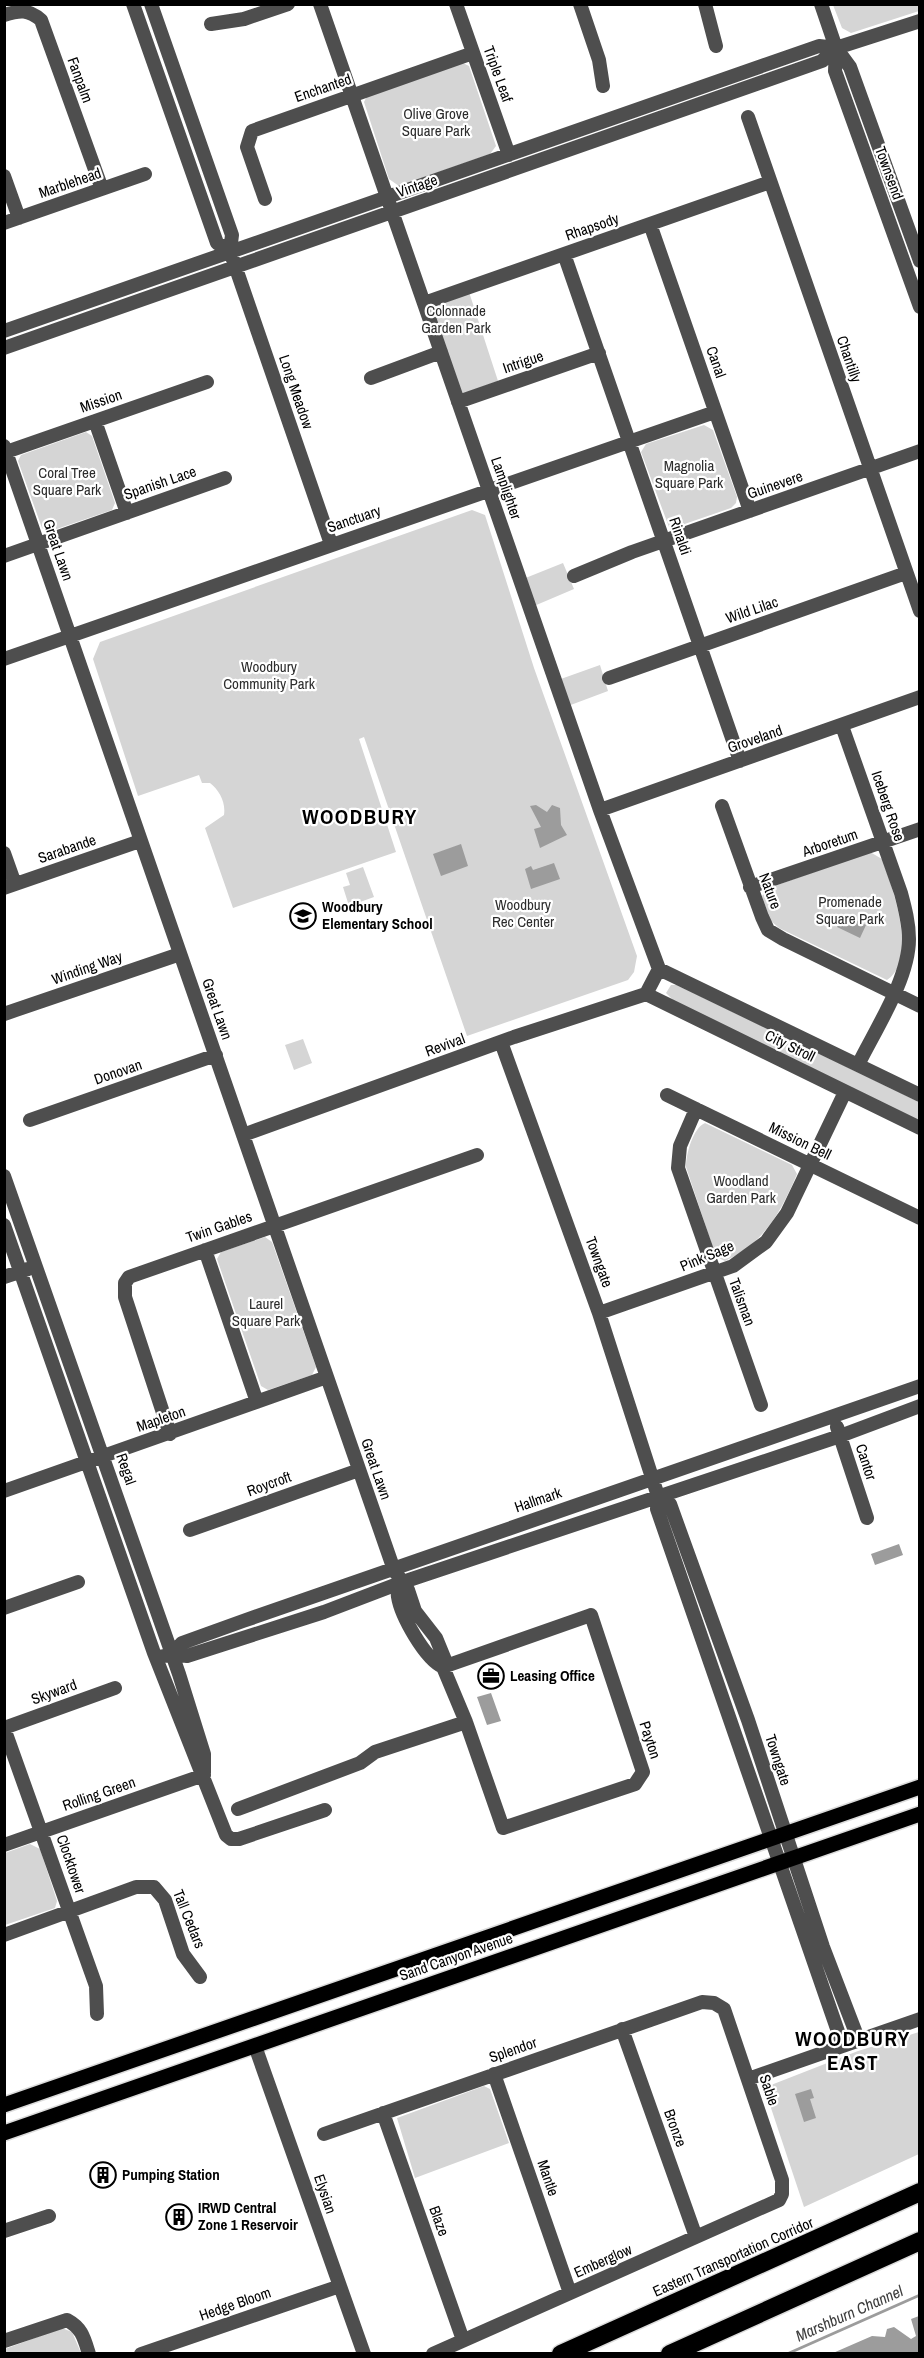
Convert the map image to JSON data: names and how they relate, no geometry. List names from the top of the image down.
{
  "streets": {
    "highway": ["Eastern Transportation Corridor"],
    "main road": ["Sand Canyon Avenue"],
    "street": [
      "Triple Leaf",
      "Fanpalm",
      "Enchanted",
      "Townsend",
      "Marblehead",
      "Vintage",
      "Rhapsody",
      "Chantilly",
      "Intrigue",
      "Canal",
      "Long Meadow",
      "Mission",
      "Spanish Lace",
      "Guinevere",
      "Lamplighter",
      "Sanctuary",
      "Rinaldi",
      "Great Lawn",
      "Wild Lilac",
      "Groveland",
      "Iceberg Rose",
      "Arboretum",
      "Sarabande",
      "Nature",
      "Winding Way",
      "Revival",
      "City Stroll",
      "Donovan",
      "Mission Bell",
      "Twin Gables",
      "Pink Sage",
      "Towngate",
      "Talisman",
      "Mapleton",
      "Cantor",
      "Regal",
      "Roycroft",
      "Hallmark",
      "Skyward",
      "Payton",
      "Rolling Green",
      "Clocktower",
      "Tall Cedars",
      "Splendor",
      "Sable",
      "Bronze",
      "Mantle",
      "Elysian",
      "Blaze",
      "Emberglow",
      "Hedge Bloom"
    ]
  },
  "crossings": [
    ["Triple Leaf", "Enchanted"],
    ["Triple Leaf", "Vintage"],
    ["Fanpalm", "Marblehead"],
    ["Enchanted", "Lamplighter"],
    ["Townsend", "Vintage"],
    ["Vintage", "Long Meadow"],
    ["Vintage", "Lamplighter"],
    ["Rhapsody", "Chantilly"],
    ["Rhapsody", "Canal"],
    ["Rhapsody", "Lamplighter"],
    ["Rhapsody", "Rinaldi"],
    ["Chantilly", "Guinevere"],
    ["Chantilly", "Wild Lilac"],
    ["Intrigue", "Lamplighter"],
    ["Intrigue", "Rinaldi"],
    ["Canal", "Guinevere"],
    ["Canal", "Sanctuary"],
    ["Long Meadow", "Sanctuary"],
    ["Mission", "Great Lawn"],
    ["Spanish Lace", "Great Lawn"],
    ["Guinevere", "Rinaldi"],
    ["Lamplighter", "Sanctuary"],
    ["Lamplighter", "Groveland"],
    ["Lamplighter", "City Stroll"],
    ["Sanctuary", "Rinaldi"],
    ["Sanctuary", "Great Lawn"],
    ["Rinaldi", "Wild Lilac"],
    ["Rinaldi", "Groveland"],
    ["Great Lawn", "Sarabande"],
    ["Great Lawn", "Winding Way"],
    ["Great Lawn", "Revival"],
    ["Great Lawn", "Donovan"],
    ["Great Lawn", "Twin Gables"],
    ["Great Lawn", "Mapleton"],
    ["Great Lawn", "Roycroft"],
    ["Great Lawn", "Hallmark"],
    ["Great Lawn", "Payton"],
    ["Groveland", "Iceberg Rose"],
    ["Iceberg Rose", "Arboretum"],
    ["Iceberg Rose", "Nature"],
    ["Iceberg Rose", "City Stroll"],
    ["Arboretum", "Nature"],
    ["Revival", "City Stroll"],
    ["Revival", "Towngate"],
    ["City Stroll", "Pink Sage"],
    ["Mission Bell", "Pink Sage"],
    ["Mission Bell", "Talisman"],
    ["Twin Gables", "Mapleton"],
    ["Pink Sage", "Towngate"],
    ["Pink Sage", "Talisman"],
    ["Towngate", "Hallmark"],
    ["Towngate", "Sand Canyon Avenue"],
    ["Mapleton", "Regal"],
    ["Cantor", "Hallmark"],
    ["Regal", "Hallmark"],
    ["Regal", "Rolling Green"],
    ["Hallmark", "Payton"],
    ["Skyward", "Clocktower"],
    ["Rolling Green", "Clocktower"],
    ["Clocktower", "Tall Cedars"],
    ["Sand Canyon Avenue", "Elysian"],
    ["Splendor", "Sable"],
    ["Splendor", "Bronze"],
    ["Splendor", "Mantle"],
    ["Splendor", "Blaze"],
    ["Sable", "Emberglow"],
    ["Bronze", "Emberglow"],
    ["Mantle", "Emberglow"],
    ["Elysian", "Hedge Bloom"],
    ["Blaze", "Emberglow"]
  ],
  "districts": ["WOODBURY", "WOODBURY EAST"],
  "water": ["Marshburn Channel"],
  "parks": [
    "Olive Grove Square Park",
    "Colonnade Garden Park",
    "Magnolia Square Park",
    "Coral Tree Square Park",
    "Woodbury Community Park",
    "Promenade Square Park",
    "Woodbury Rec Center",
    "Woodland Garden Park",
    "Laurel Square Park"
  ],
  "places": {
    "school or university": ["Woodbury Elementary School"],
    "office": ["Leasing Office"],
    "building": ["Pumping Station", "IRWD Central Zone 1 Reservoir"]
  }
}
